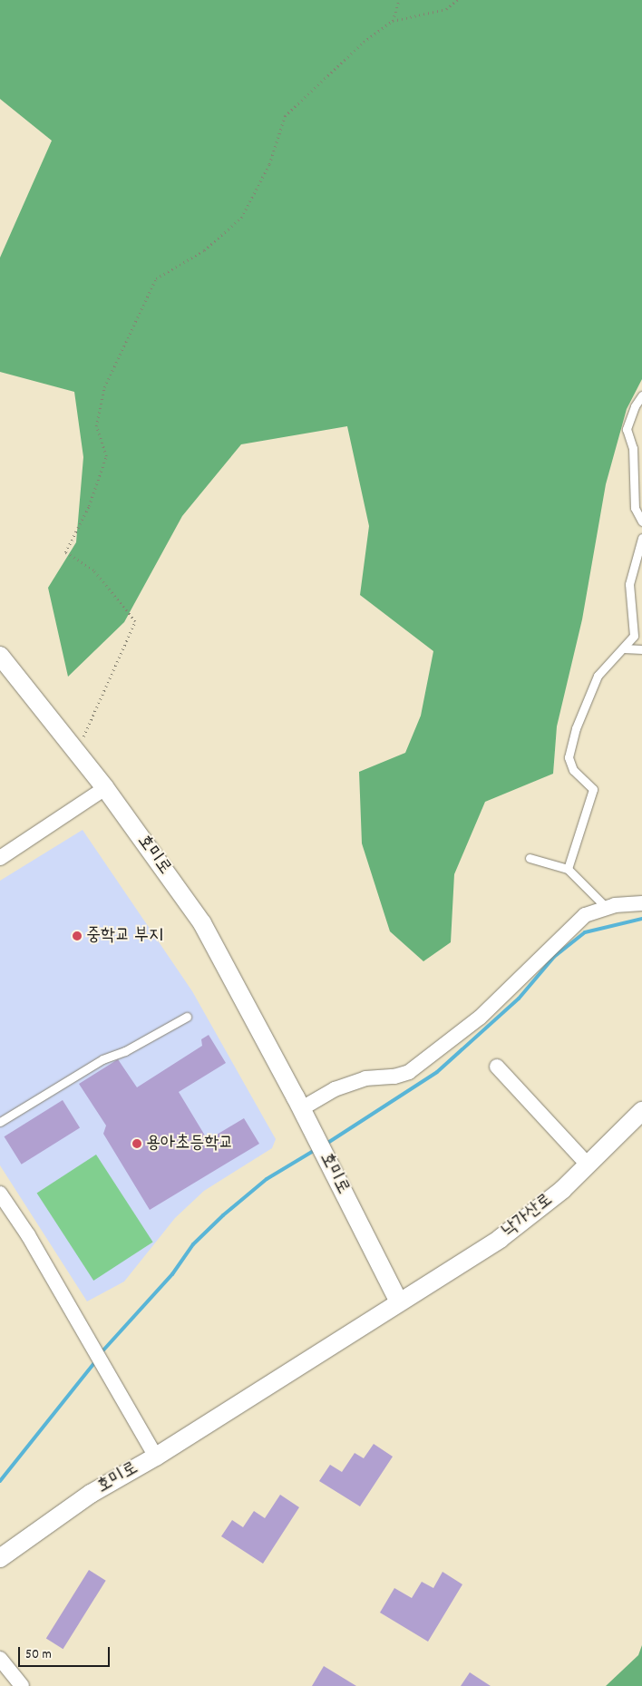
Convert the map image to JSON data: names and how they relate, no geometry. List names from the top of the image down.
{
  "streets": {
    "street": ["호미로", "낙가산로"]
  },
  "crossings": [
    ["호미로", "낙가산로"]
  ],
  "places": ["중학교 부지", "용아초등학교"],
  "scale_bar": "50 m"
}
